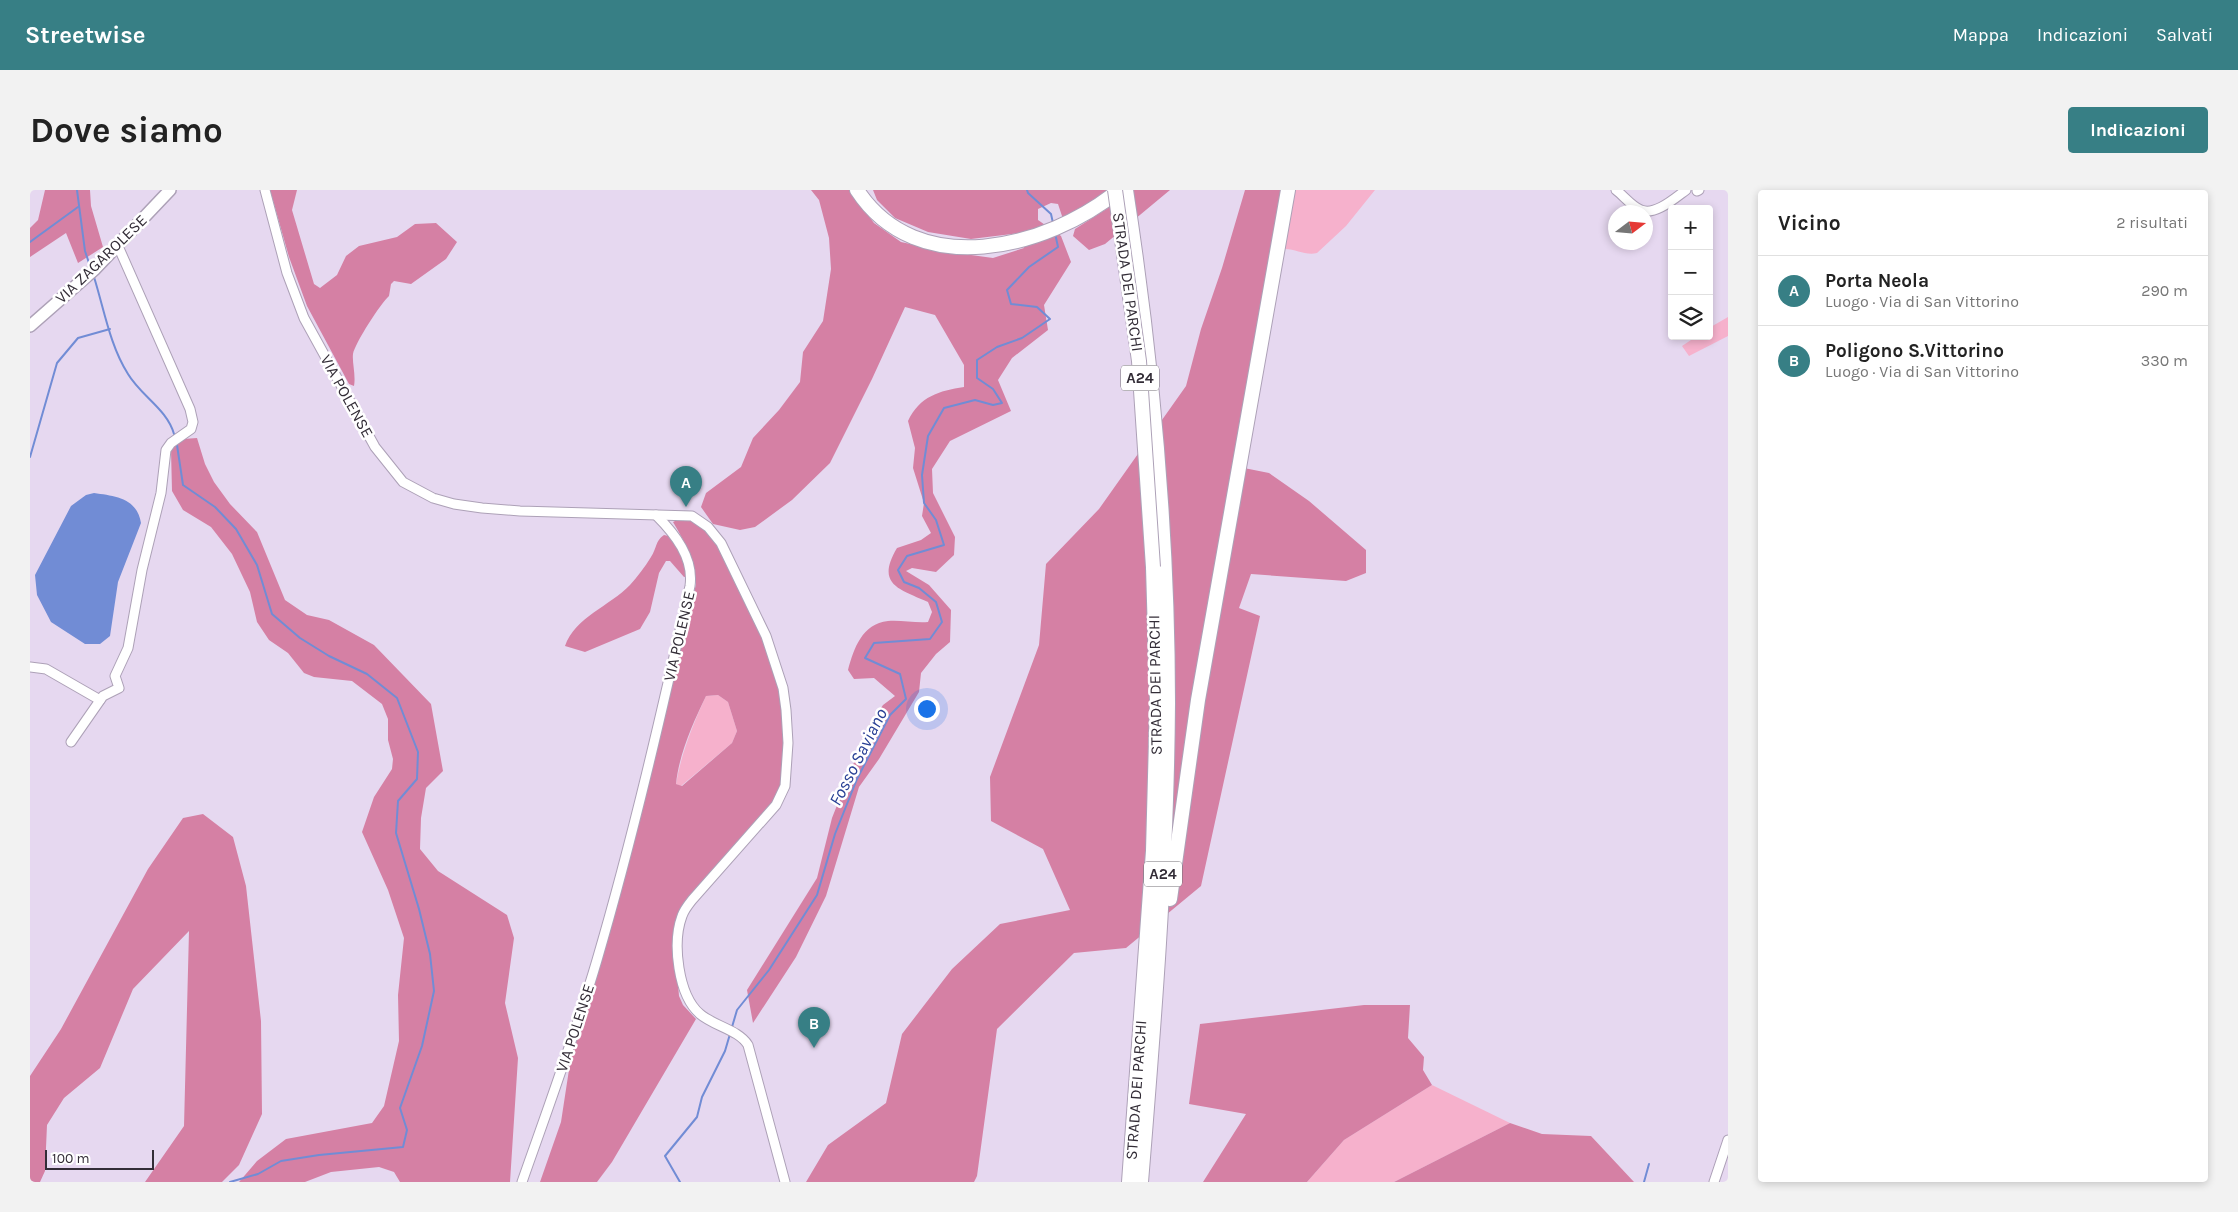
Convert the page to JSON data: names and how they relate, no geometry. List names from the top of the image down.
{
  "streets": {
    "highway": ["STRADA DEI PARCHI", "A24"],
    "main road": ["VIA ZAGAROLESE"],
    "street": ["VIA POLENSE"]
  },
  "water": ["Fosso Saviano"],
  "scale_bar": "100 m",
  "north": "right",
  "page": {
    "header": "Streetwise",
    "nav": ["Mappa", "Indicazioni", "Salvati"],
    "buttons": "Indicazioni",
    "title": "Dove siamo",
    "heading": ["Vicino", "2 risultati"],
    "map_buttons": ["+", "−"],
    "list": [
      {
        "mark": "A",
        "name": "Porta Neola",
        "note": "Luogo · Via di San Vittorino",
        "value": "290 m"
      },
      {
        "mark": "B",
        "name": "Poligono S.Vittorino",
        "note": "Luogo · Via di San Vittorino",
        "value": "330 m"
      }
    ],
    "pins": ["A", "B"],
    "scale": "100 m"
  }
}
